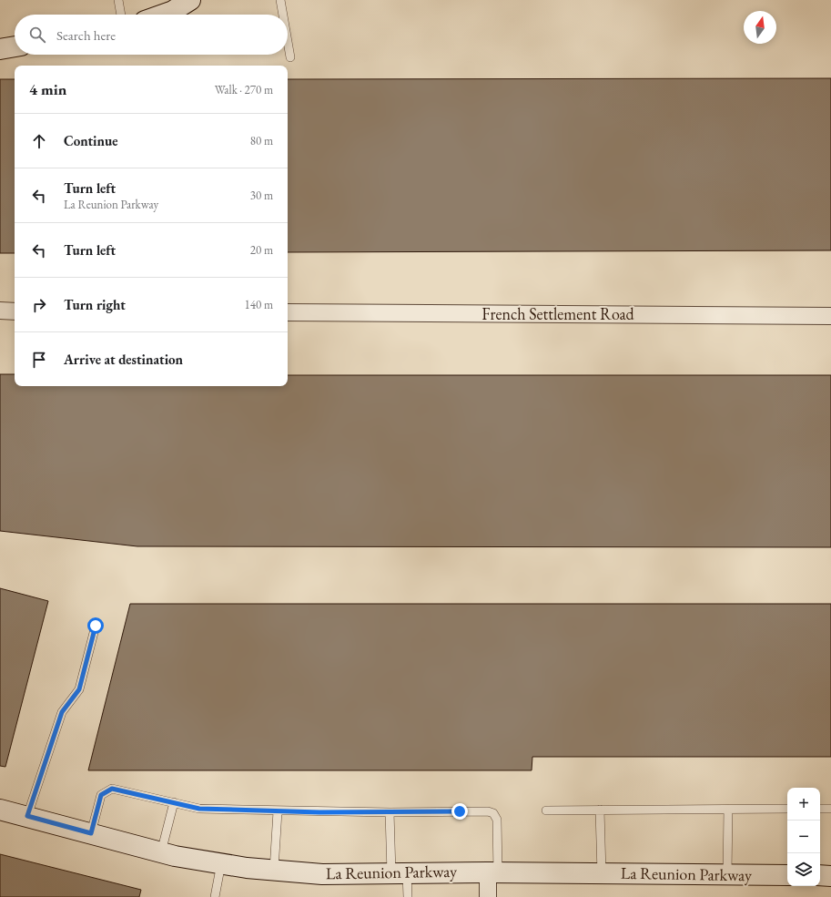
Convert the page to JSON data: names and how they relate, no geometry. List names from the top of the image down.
{
  "streets": {
    "street": ["French Settlement Road", "La Reunion Parkway"]
  },
  "north": "top",
  "page": {
    "search": "Search here",
    "heading": ["4 min", "Walk · 270 m"],
    "list": [
      ["Continue", "80 m"],
      ["Turn left", "La Reunion Parkway", "30 m"],
      ["Turn left", "20 m"],
      ["Turn right", "140 m"],
      "Arrive at destination"
    ],
    "map_buttons": ["+", "−"]
  }
}
